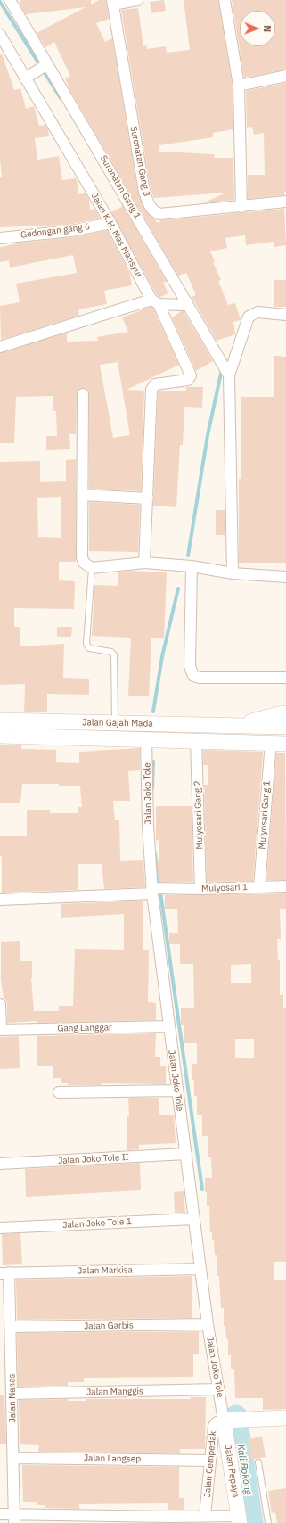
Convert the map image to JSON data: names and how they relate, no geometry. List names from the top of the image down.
{
  "streets": {
    "main road": ["Jalan Gajah Mada", "Jalan Pepaya"],
    "street": [
      "Suronatan Gang 3",
      "Suronatan Gang 1",
      "Gedongan gang 6",
      "Jalan K.H. Mas Mansyur",
      "Jalan Joko Tole",
      "Mulyosari Gang 2",
      "Mulyosari Gang 1",
      "Mulyosari 1",
      "Gang Langgar",
      "Jalan Joko Tole II",
      "Jalan Joko Tole 1",
      "Jalan Markisa",
      "Jalan Garbis",
      "Jalan Manggis",
      "Jalan Nanas",
      "Jalan Langsep",
      "Jalan Cempedak"
    ]
  },
  "crossings": [
    ["Gedongan gang 6", "Jalan K.H. Mas Mansyur"],
    ["Jalan Gajah Mada", "Jalan Joko Tole"],
    ["Jalan Gajah Mada", "Mulyosari Gang 2"],
    ["Jalan Gajah Mada", "Mulyosari Gang 1"],
    ["Jalan Joko Tole", "Mulyosari 1"],
    ["Jalan Joko Tole", "Gang Langgar"],
    ["Jalan Joko Tole", "Jalan Joko Tole II"],
    ["Jalan Joko Tole", "Jalan Joko Tole 1"],
    ["Jalan Joko Tole", "Jalan Markisa"],
    ["Jalan Joko Tole", "Jalan Garbis"],
    ["Jalan Joko Tole", "Jalan Manggis"],
    ["Jalan Joko Tole", "Jalan Cempedak"],
    ["Jalan Joko Tole", "Jalan Pepaya"],
    ["Mulyosari Gang 2", "Mulyosari 1"],
    ["Mulyosari Gang 1", "Mulyosari 1"],
    ["Jalan Markisa", "Jalan Nanas"],
    ["Jalan Garbis", "Jalan Nanas"],
    ["Jalan Manggis", "Jalan Nanas"],
    ["Jalan Nanas", "Jalan Langsep"],
    ["Jalan Langsep", "Jalan Cempedak"],
    ["Jalan Cempedak", "Jalan Pepaya"]
  ],
  "water": ["Kali Bokong"],
  "north": "right"
}
